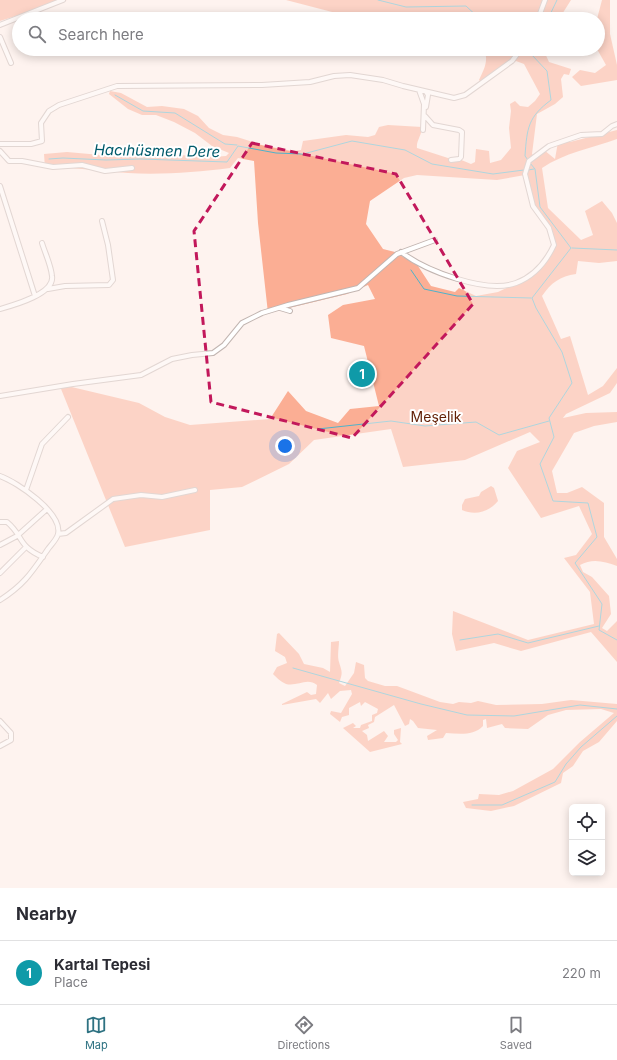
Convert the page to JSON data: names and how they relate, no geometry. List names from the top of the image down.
{
  "water": ["Hacıhüsmen Dere"],
  "parks": ["Meşelik"],
  "page": {
    "search": "Search here",
    "pins": "1",
    "heading": "Nearby",
    "list": [
      {
        "mark": "1",
        "name": "Kartal Tepesi",
        "note": "Place",
        "value": "220 m"
      }
    ],
    "nav": ["Map", "Directions", "Saved"]
  }
}
